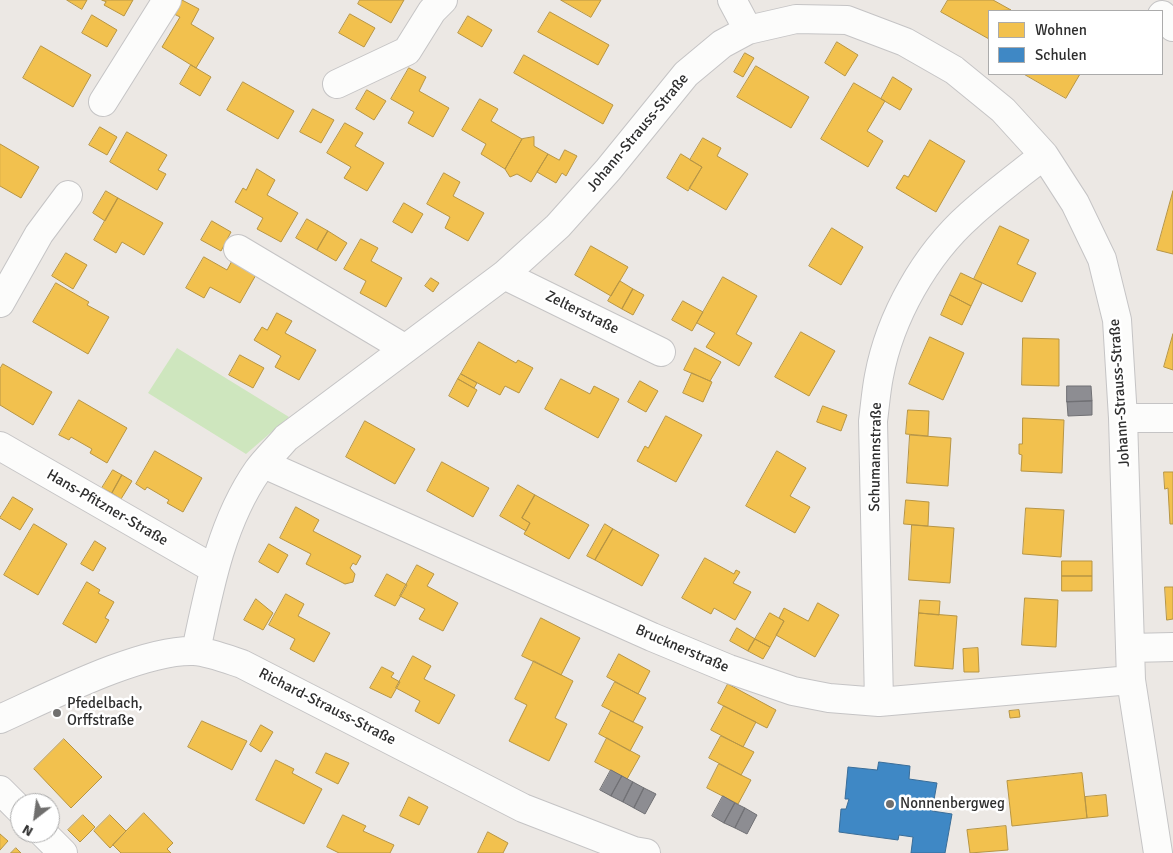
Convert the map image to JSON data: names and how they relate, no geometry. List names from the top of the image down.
{
  "streets": {
    "street": [
      "Johann-Strauss-Straße",
      "Zelterstraße",
      "Schumannstraße",
      "Hans-Pfitzner-Straße",
      "Brucknerstraße",
      "Richard-Strauss-Straße"
    ]
  },
  "crossings": [
    ["Johann-Strauss-Straße", "Zelterstraße"],
    ["Johann-Strauss-Straße", "Schumannstraße"],
    ["Johann-Strauss-Straße", "Hans-Pfitzner-Straße"],
    ["Johann-Strauss-Straße", "Brucknerstraße"],
    ["Johann-Strauss-Straße", "Richard-Strauss-Straße"],
    ["Schumannstraße", "Brucknerstraße"]
  ],
  "places": ["Pfedelbach, Orffstraße", "Nonnenbergweg"],
  "legend": ["Wohnen", "Schulen"],
  "north": "bottom left"
}
